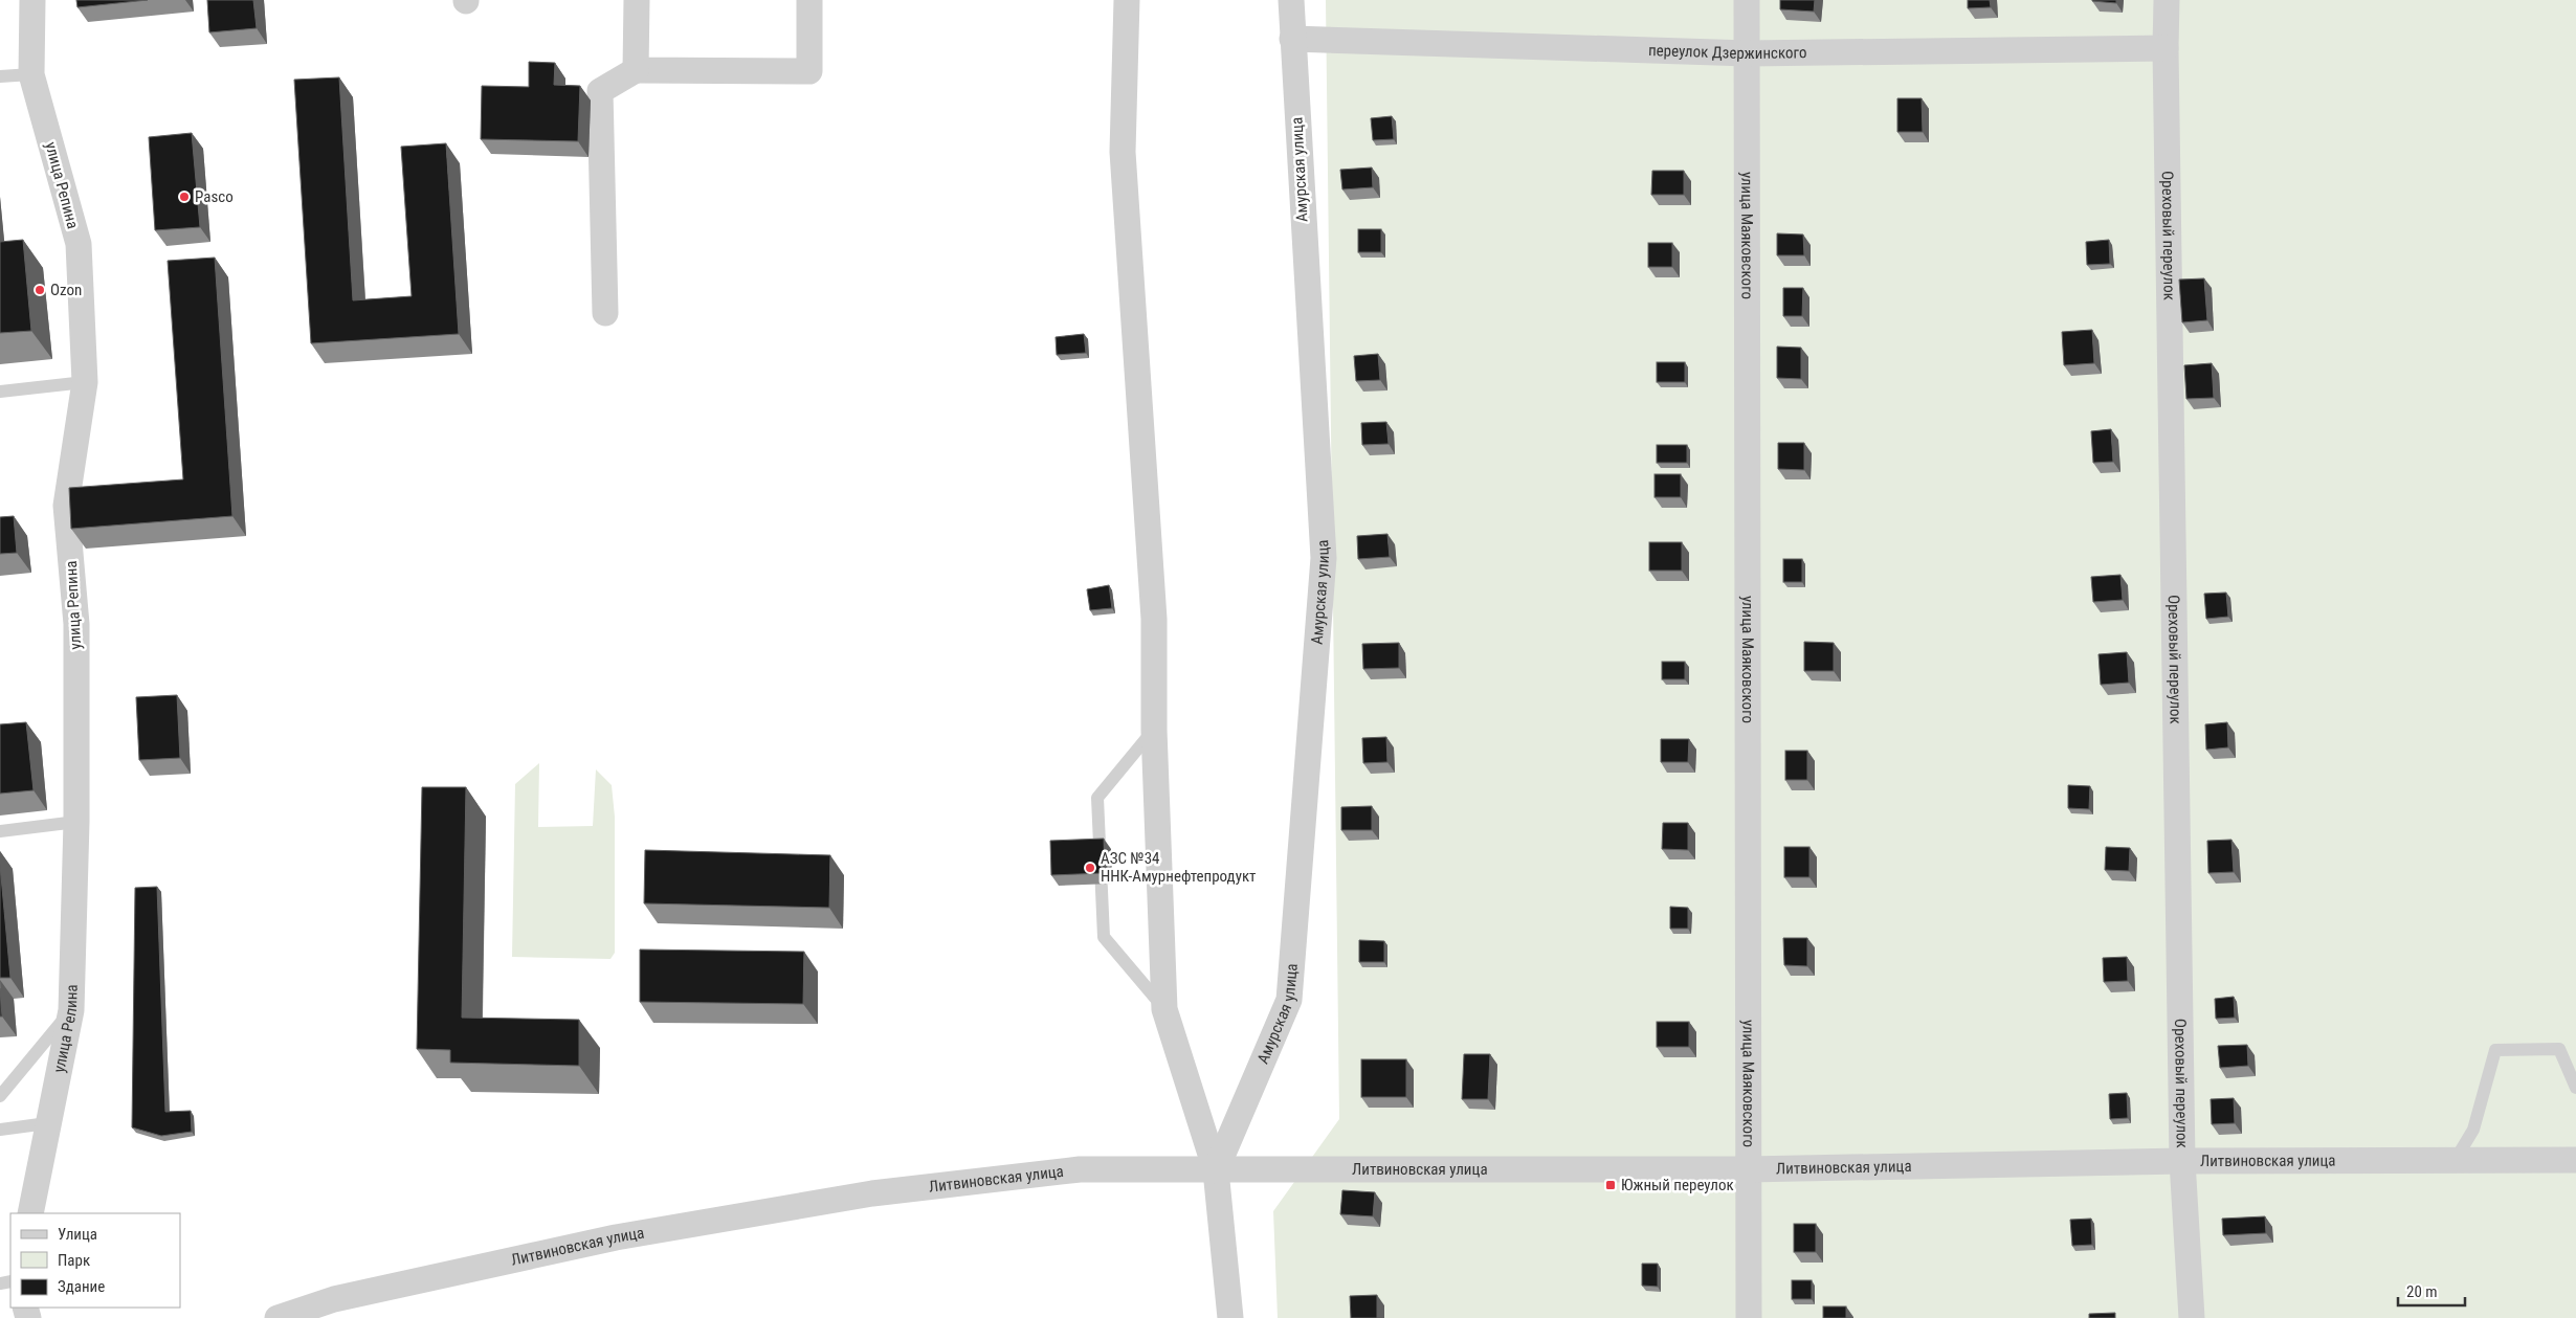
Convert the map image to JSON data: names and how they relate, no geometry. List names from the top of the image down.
{
  "streets": {
    "street": [
      "переулок Дзержинского",
      "Амурская улица",
      "улица Репина",
      "улица Маяковского",
      "Ореховый переулок",
      "Литвиновская улица"
    ]
  },
  "crossings": [
    ["переулок Дзержинского", "Амурская улица"],
    ["переулок Дзержинского", "улица Маяковского"],
    ["переулок Дзержинского", "Ореховый переулок"],
    ["Амурская улица", "Литвиновская улица"],
    ["улица Маяковского", "Литвиновская улица"],
    ["Ореховый переулок", "Литвиновская улица"]
  ],
  "places": {
    "other": ["Pasco", "Ozon", "АЗС №34 ННК-Амурнефтепродукт"],
    "transit": ["Южный переулок"]
  },
  "legend": ["Улица", "Парк", "Здание"],
  "scale_bar": "20 m"
}
